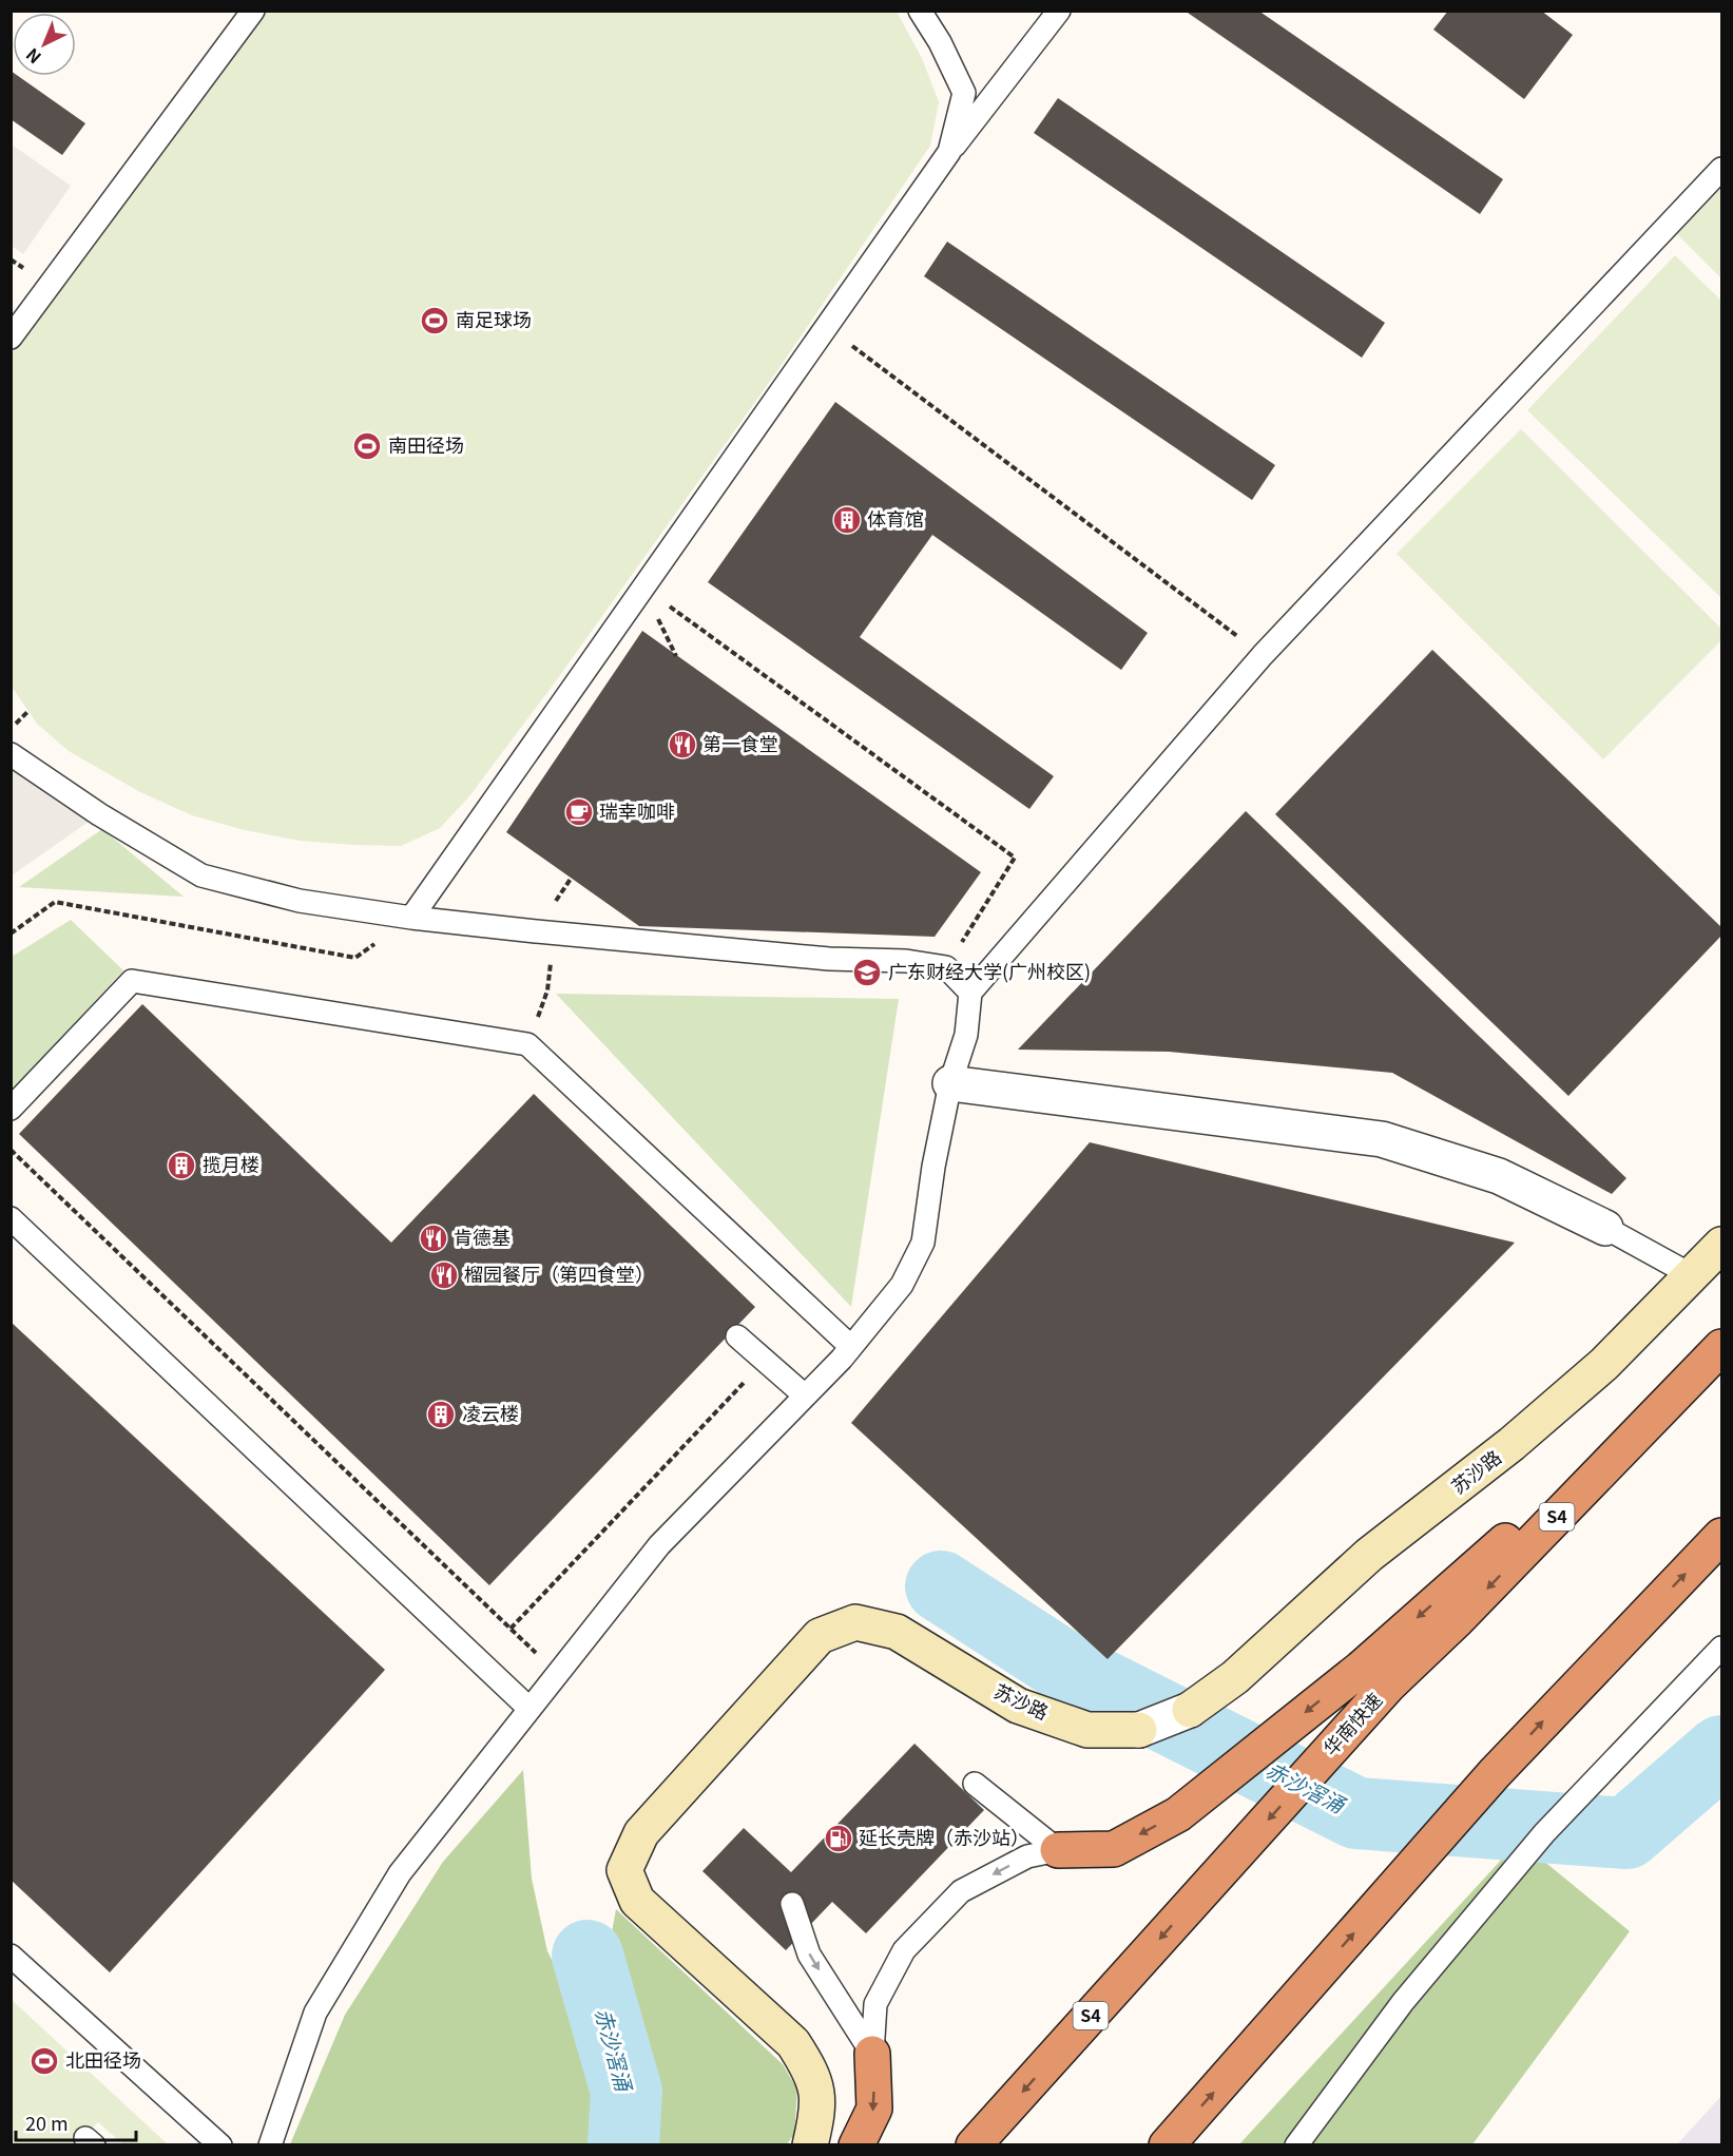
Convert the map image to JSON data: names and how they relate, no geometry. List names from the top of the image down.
{
  "streets": {
    "highway": ["S4", "华南快速"],
    "street": ["苏沙路"]
  },
  "water": ["赤沙滘涌"],
  "places": {
    "sports": ["南足球场", "南田径场", "北田径场"],
    "building": ["体育馆", "揽月楼", "凌云楼"],
    "restaurant": ["第一食堂", "肯德基", "榴园餐厅（第四食堂）"],
    "cafe": ["瑞幸咖啡"],
    "school or university": ["广东财经大学(广州校区)"],
    "fuel station": ["延长壳牌（赤沙站）"]
  },
  "scale_bar": "20 m",
  "north": "bottom left"
}
